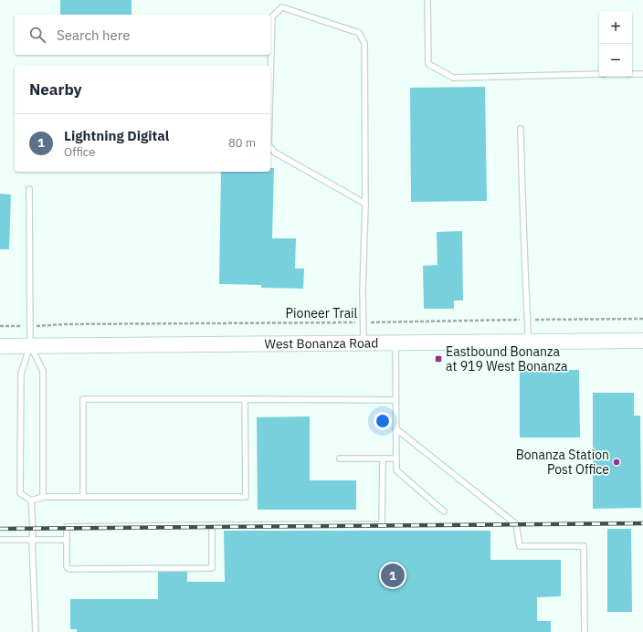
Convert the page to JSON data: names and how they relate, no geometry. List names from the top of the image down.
{
  "streets": {
    "main road": ["West Bonanza Road"],
    "path": ["Pioneer Trail"]
  },
  "places": {
    "transit": ["Eastbound Bonanza at 919 West Bonanza"],
    "other": ["Bonanza Station Post Office"]
  },
  "page": {
    "map_buttons": ["+", "−"],
    "search": "Search here",
    "heading": "Nearby",
    "list": [
      {
        "mark": "1",
        "name": "Lightning Digital",
        "note": "Office",
        "value": "80 m"
      }
    ],
    "pins": "1"
  }
}
